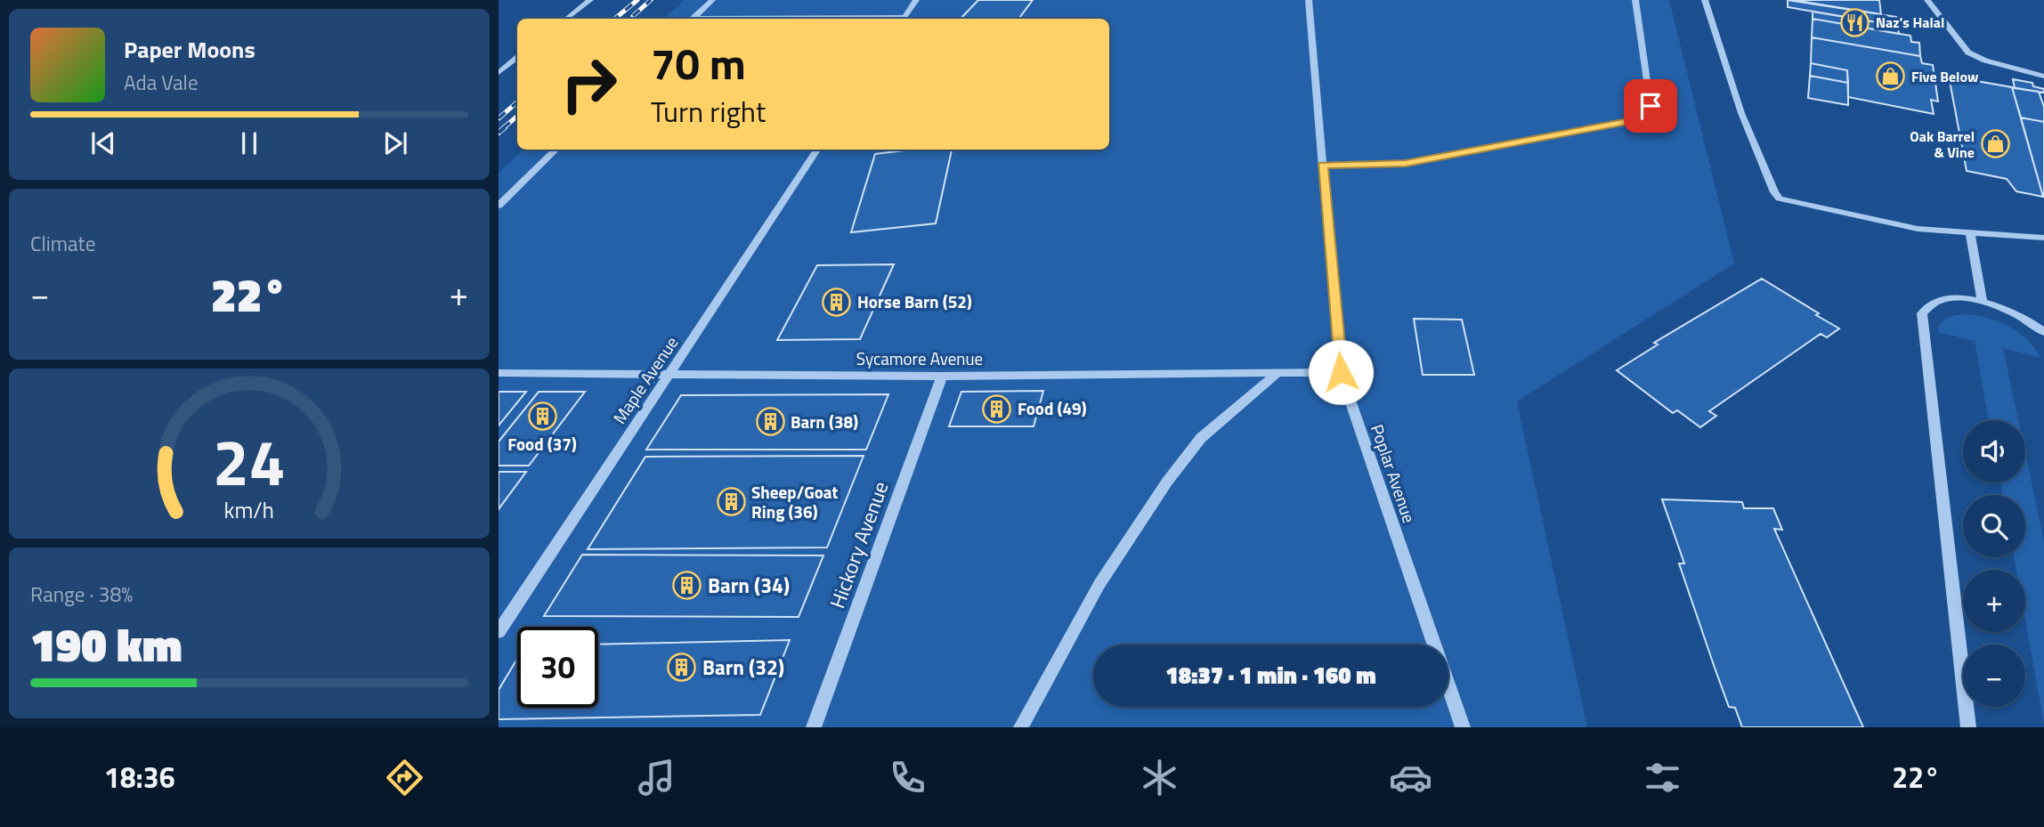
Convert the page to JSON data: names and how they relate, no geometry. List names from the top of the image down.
{
  "streets": {
    "street": [
      "Sycamore Avenue",
      "Maple Avenue",
      "Poplar Avenue",
      "Hickory Avenue"
    ]
  },
  "crossings": [
    ["Sycamore Avenue", "Maple Avenue"],
    ["Sycamore Avenue", "Poplar Avenue"],
    ["Sycamore Avenue", "Hickory Avenue"]
  ],
  "places": {
    "restaurant": ["Naz's Halal"],
    "shop": ["Five Below", "Oak Barrel & Vine"],
    "building": [
      "Horse Barn (52)",
      "Food (49)",
      "Food (37)",
      "Barn (38)",
      "Sheep/Goat Ring (36)",
      "Barn (34)",
      "Barn (32)"
    ]
  },
  "page": {
    "turn": ["70 m", "Turn right"],
    "song": ["Paper Moons", "Ada Vale"],
    "tile": [
      "Climate",
      ["Range · 38%", "190 km"]
    ],
    "heat": ["−", "22°", "+"],
    "map_buttons": ["+", "−"],
    "limit": "30",
    "trip": "18:37 · 1 min · 160 m",
    "tabs": ["18:36", "22°"],
    "gauge": ["24", "km/h"]
  }
}
